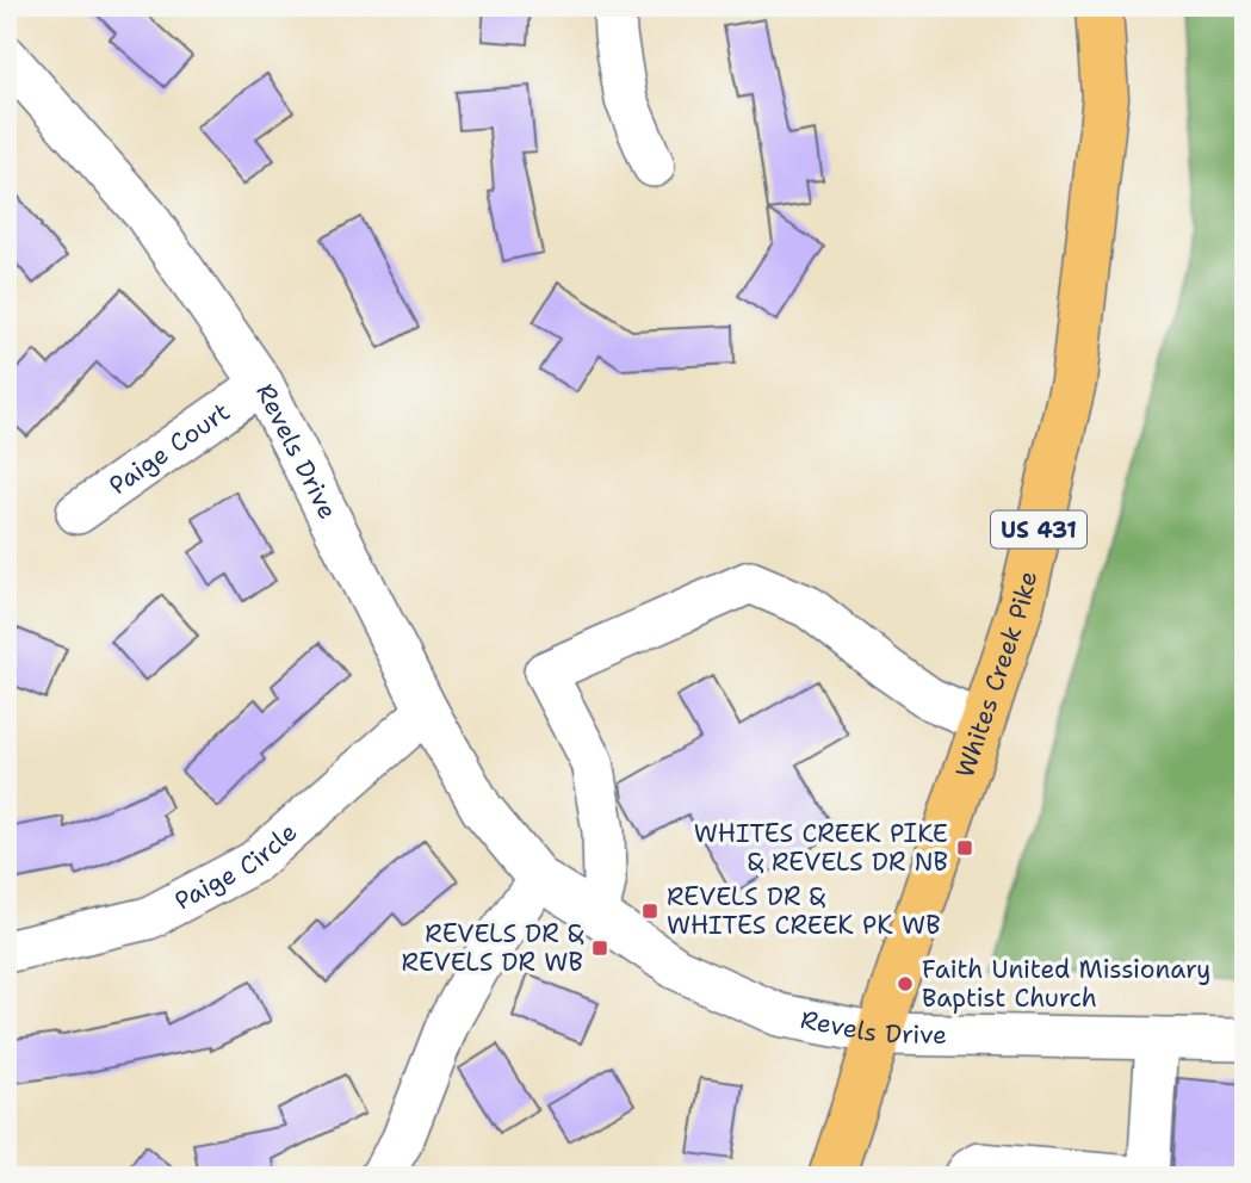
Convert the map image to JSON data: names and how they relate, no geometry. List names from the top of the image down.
{
  "streets": {
    "main road": ["US 431", "Whites Creek Pike"],
    "street": ["Paige Court", "Revels Drive", "Paige Circle"]
  },
  "crossings": [
    ["Paige Court", "Revels Drive"],
    ["Revels Drive", "Whites Creek Pike"],
    ["Revels Drive", "Paige Circle"]
  ],
  "places": {
    "transit": ["WHITES CREEK PIKE & REVELS DR NB", "REVELS DR & WHITES CREEK PK WB", "REVELS DR & REVELS DR WB"],
    "other": ["Faith United Missionary Baptist Church"]
  }
}
